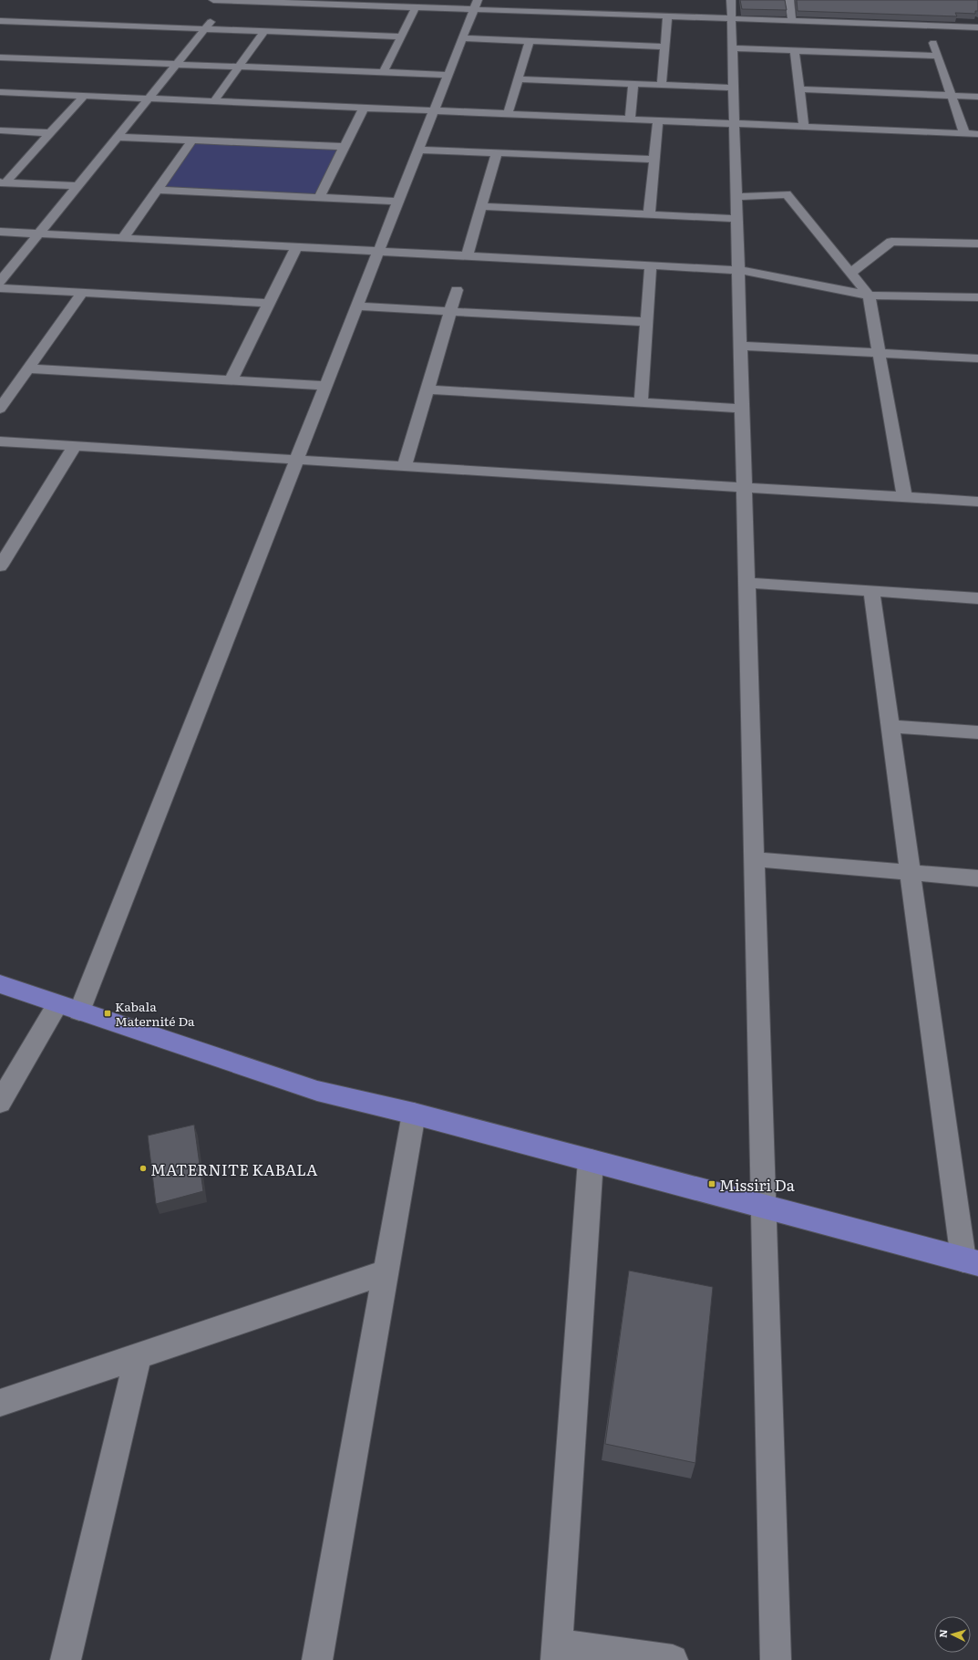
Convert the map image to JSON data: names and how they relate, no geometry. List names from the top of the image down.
{
  "places": {
    "transit": ["Kabala Maternité Da", "Missiri Da"],
    "other": ["MATERNITE KABALA"]
  },
  "north": "left"
}
